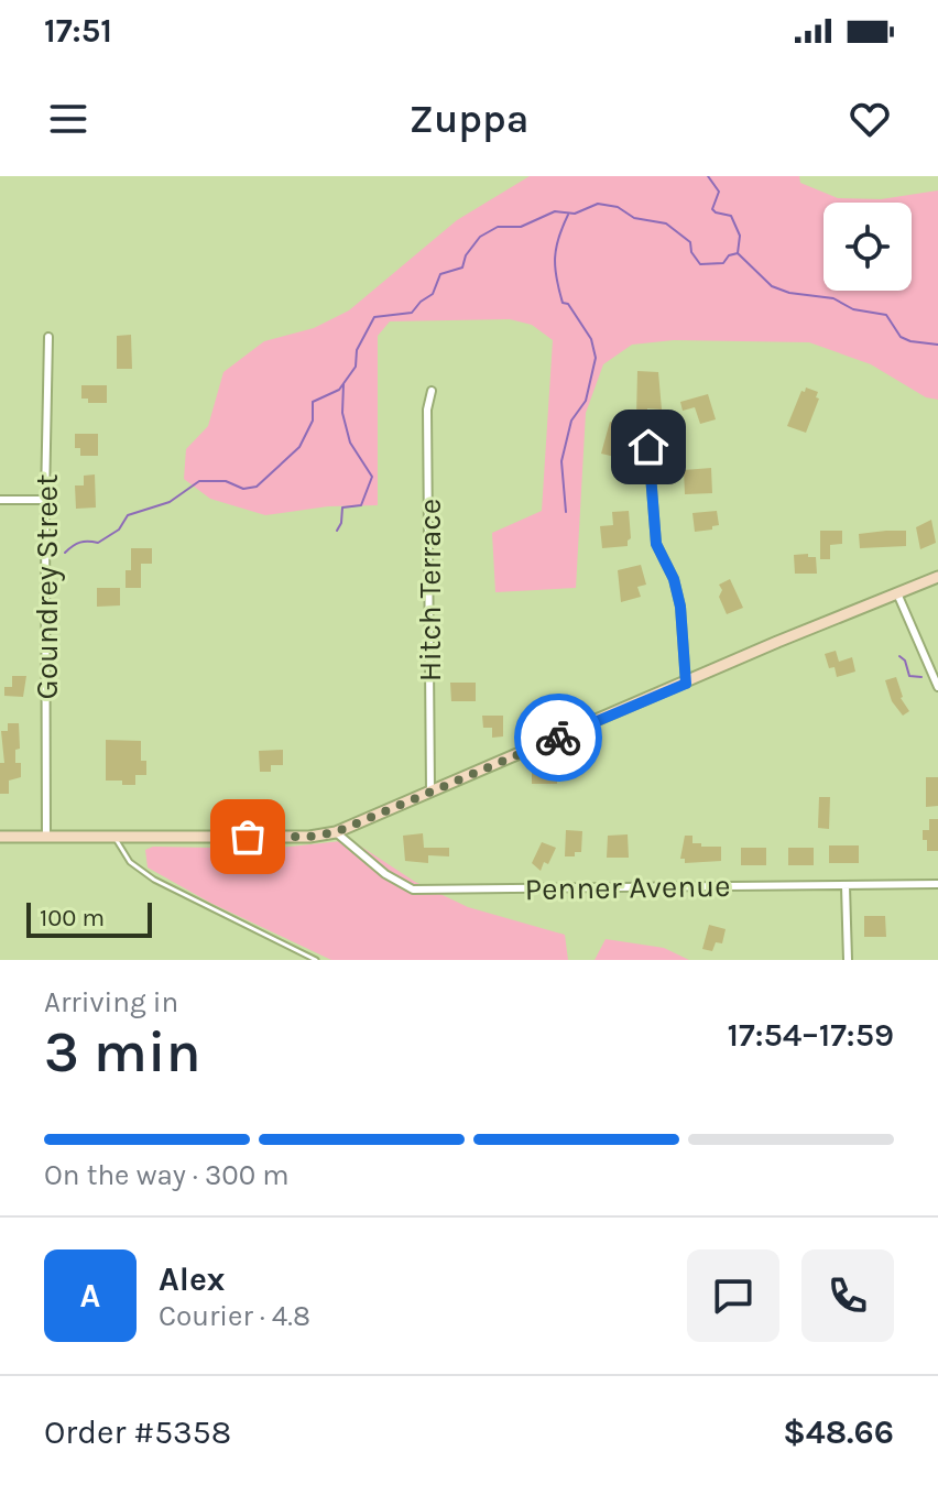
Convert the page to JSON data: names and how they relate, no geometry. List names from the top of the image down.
{
  "streets": {
    "street": ["Goundrey Street", "Hitch Terrace", "Penner Avenue"]
  },
  "scale_bar": "100 m",
  "page": {
    "status": "17:51",
    "header": "Zuppa",
    "scale": "100 m",
    "heading": ["3 min", "Arriving in", "17:54–17:59"],
    "panel": [
      "Alex",
      "Courier · 4.8",
      "Order #5358",
      "$48.66"
    ],
    "bar": "On the way · 300 m",
    "round": "A"
  }
}
